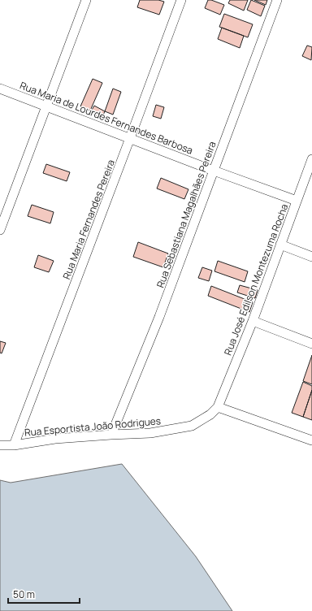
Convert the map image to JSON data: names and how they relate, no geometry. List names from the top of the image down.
{
  "streets": {
    "street": [
      "Rua Maria de Lourdes Fernandes Barbosa",
      "Rua Sebastiana Magalhães Pereira",
      "Rua Maria Fernandes Pereira",
      "Rua José Edilson Montezuma Rocha",
      "Rua Esportista João Rodrigues"
    ]
  },
  "crossings": [
    ["Rua Maria de Lourdes Fernandes Barbosa", "Rua Sebastiana Magalhães Pereira"],
    ["Rua Maria de Lourdes Fernandes Barbosa", "Rua Maria Fernandes Pereira"],
    ["Rua Maria de Lourdes Fernandes Barbosa", "Rua José Edilson Montezuma Rocha"],
    ["Rua Sebastiana Magalhães Pereira", "Rua Esportista João Rodrigues"],
    ["Rua Maria Fernandes Pereira", "Rua Esportista João Rodrigues"],
    ["Rua José Edilson Montezuma Rocha", "Rua Esportista João Rodrigues"]
  ],
  "scale_bar": "50 m"
}
